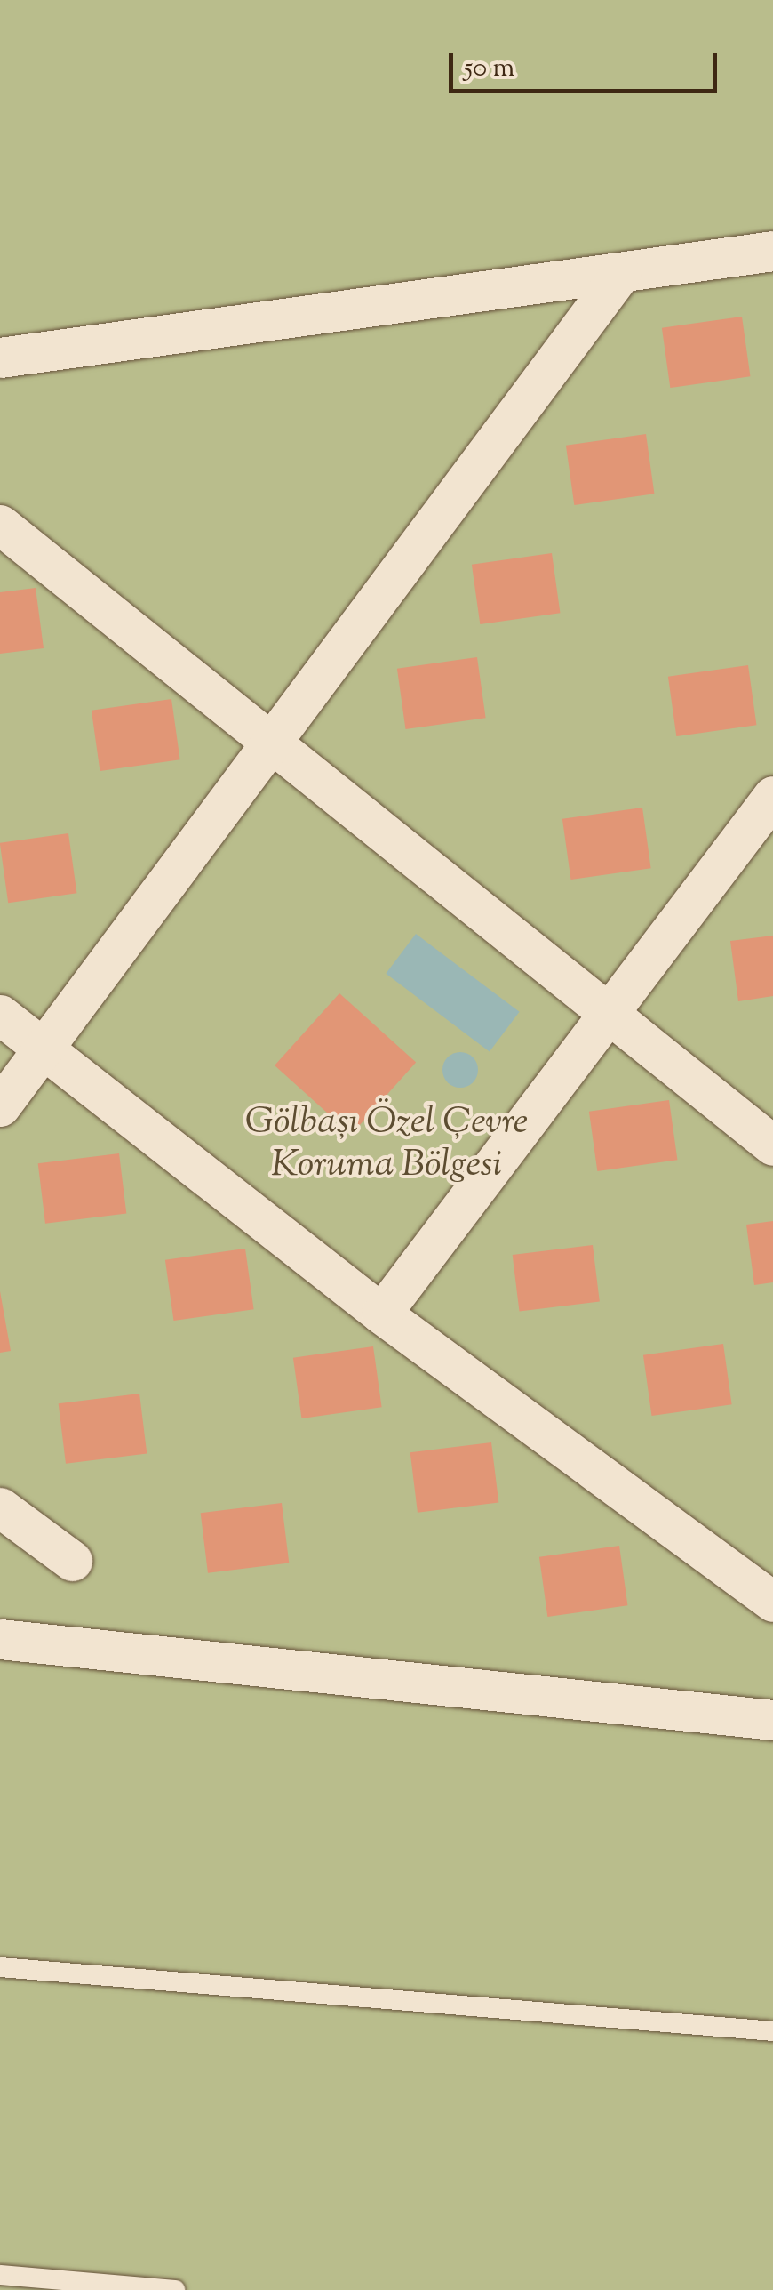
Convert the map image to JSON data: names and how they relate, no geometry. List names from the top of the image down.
{
  "parks": ["Gölbaşı Özel Çevre Koruma Bölgesi"],
  "scale_bar": "50 m"
}
